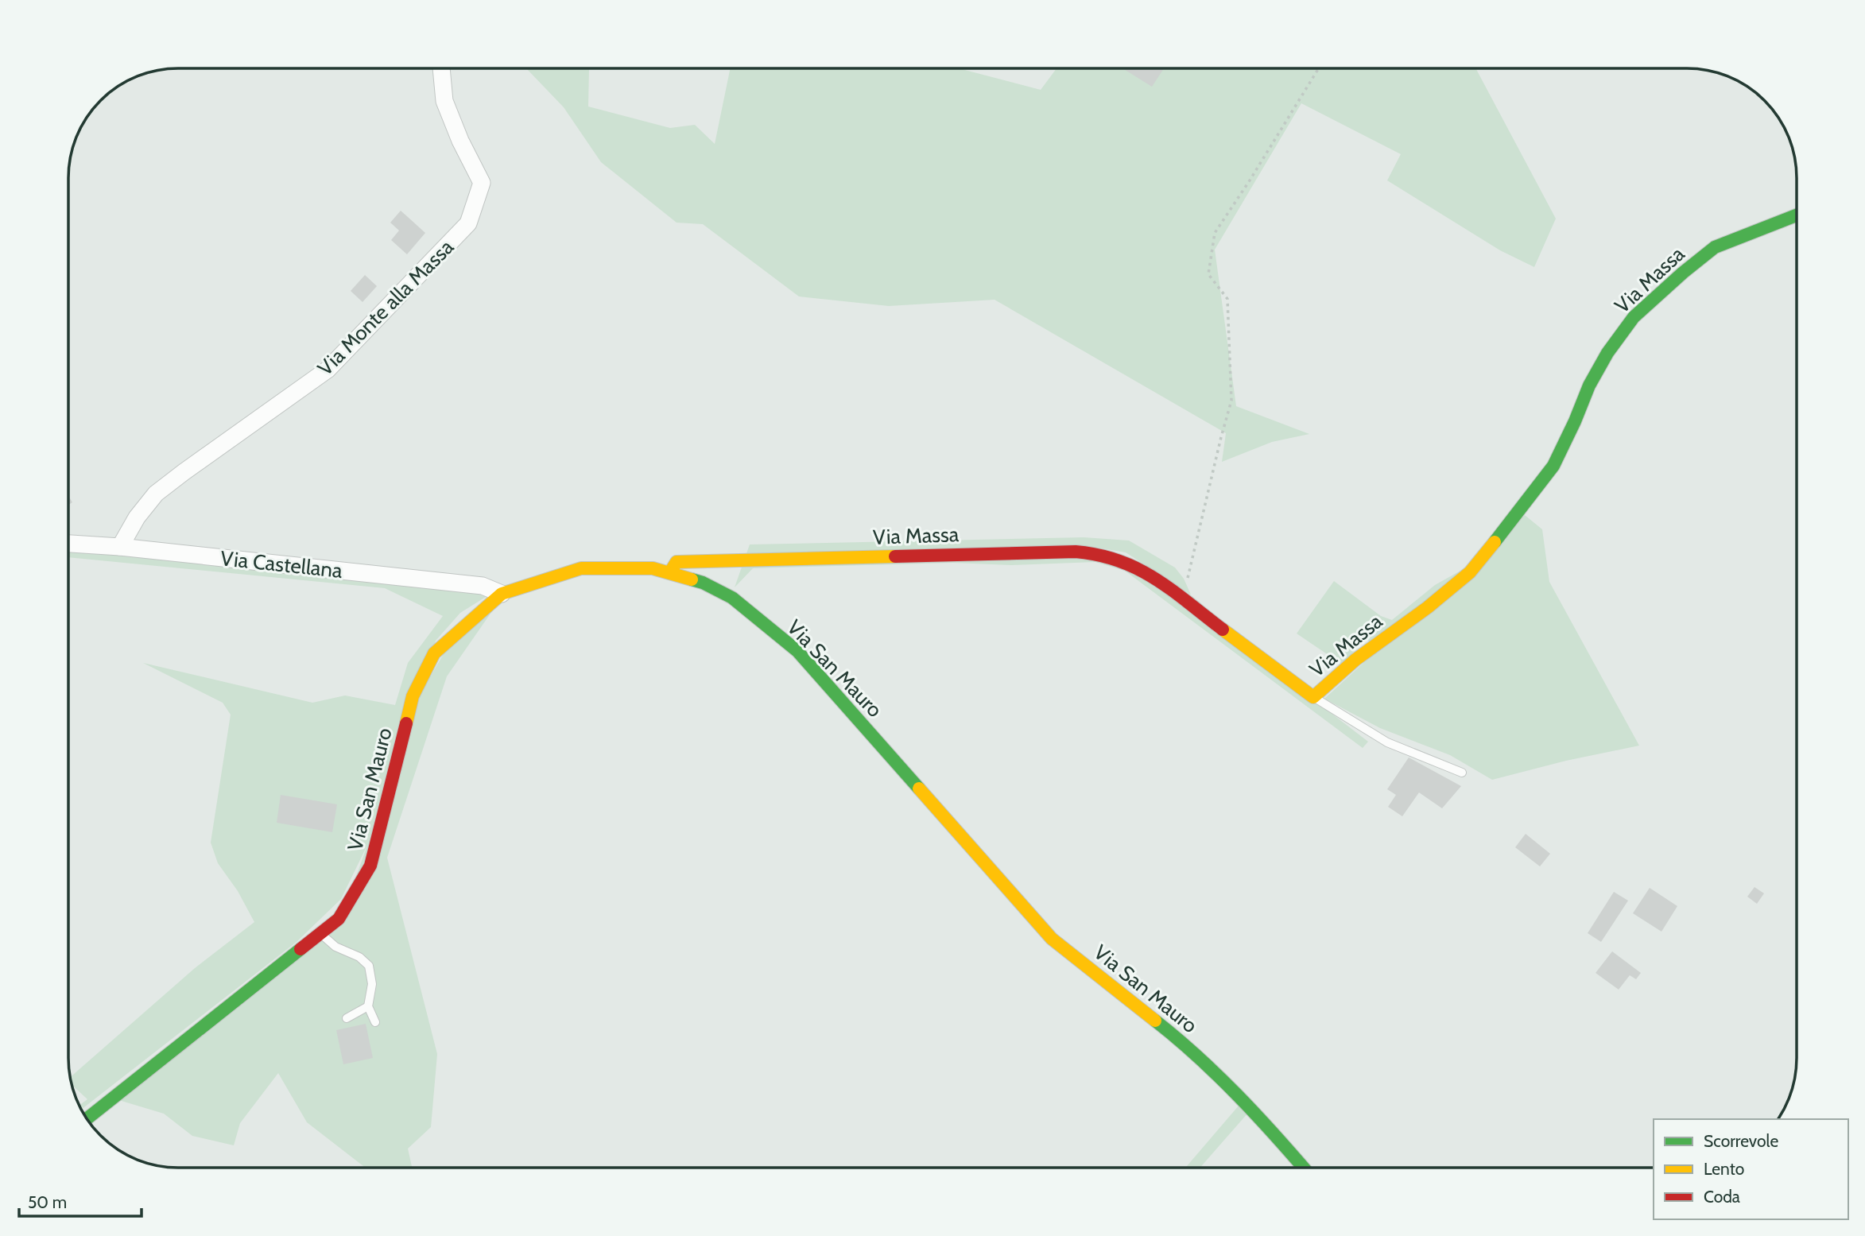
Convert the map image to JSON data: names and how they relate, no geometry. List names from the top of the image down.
{
  "streets": {
    "main road": ["Via Massa", "Via San Mauro"],
    "street": ["Via Monte alla Massa", "Via Castellana"]
  },
  "crossings": [
    ["Via Massa", "Via San Mauro"],
    ["Via Monte alla Massa", "Via Castellana"],
    ["Via Castellana", "Via San Mauro"]
  ],
  "legend": ["Scorrevole", "Lento", "Coda"],
  "scale_bar": "50 m"
}
